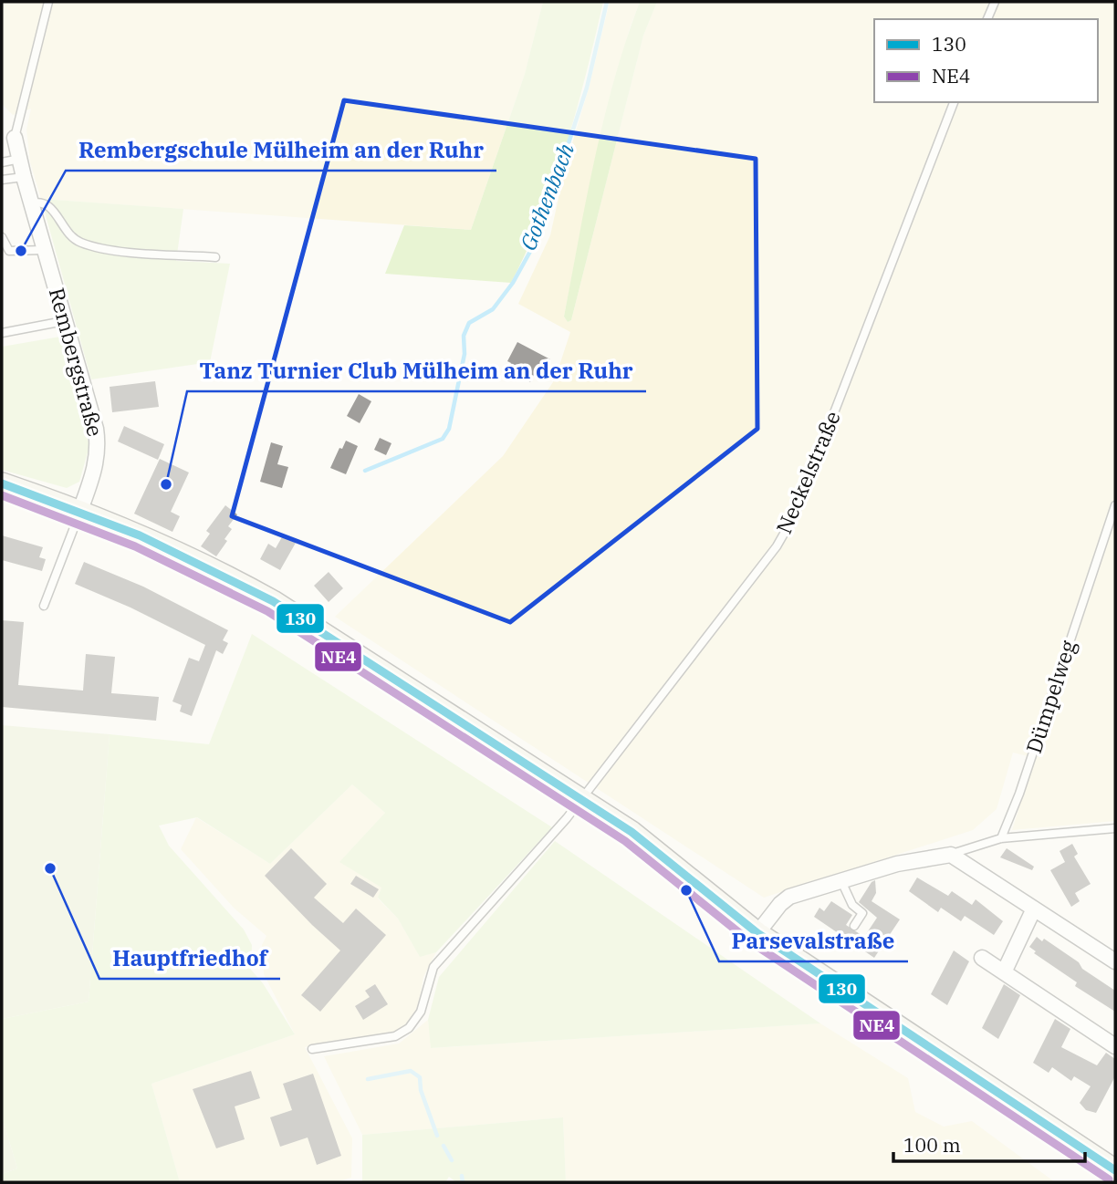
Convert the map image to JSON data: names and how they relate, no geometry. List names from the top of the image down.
{
  "streets": {
    "street": ["Rembergstraße"],
    "lane": ["Neckelstraße", "Dümpelweg"]
  },
  "water": ["Gothenbach"],
  "places": [
    "Rembergschule Mülheim an der Ruhr",
    "Tanz Turnier Club Mülheim an der Ruhr",
    "Hauptfriedhof",
    "Parsevalstraße"
  ],
  "lines": ["transit line 130", "transit line NE4"],
  "legend": ["130", "NE4"],
  "scale_bar": "100 m"
}
